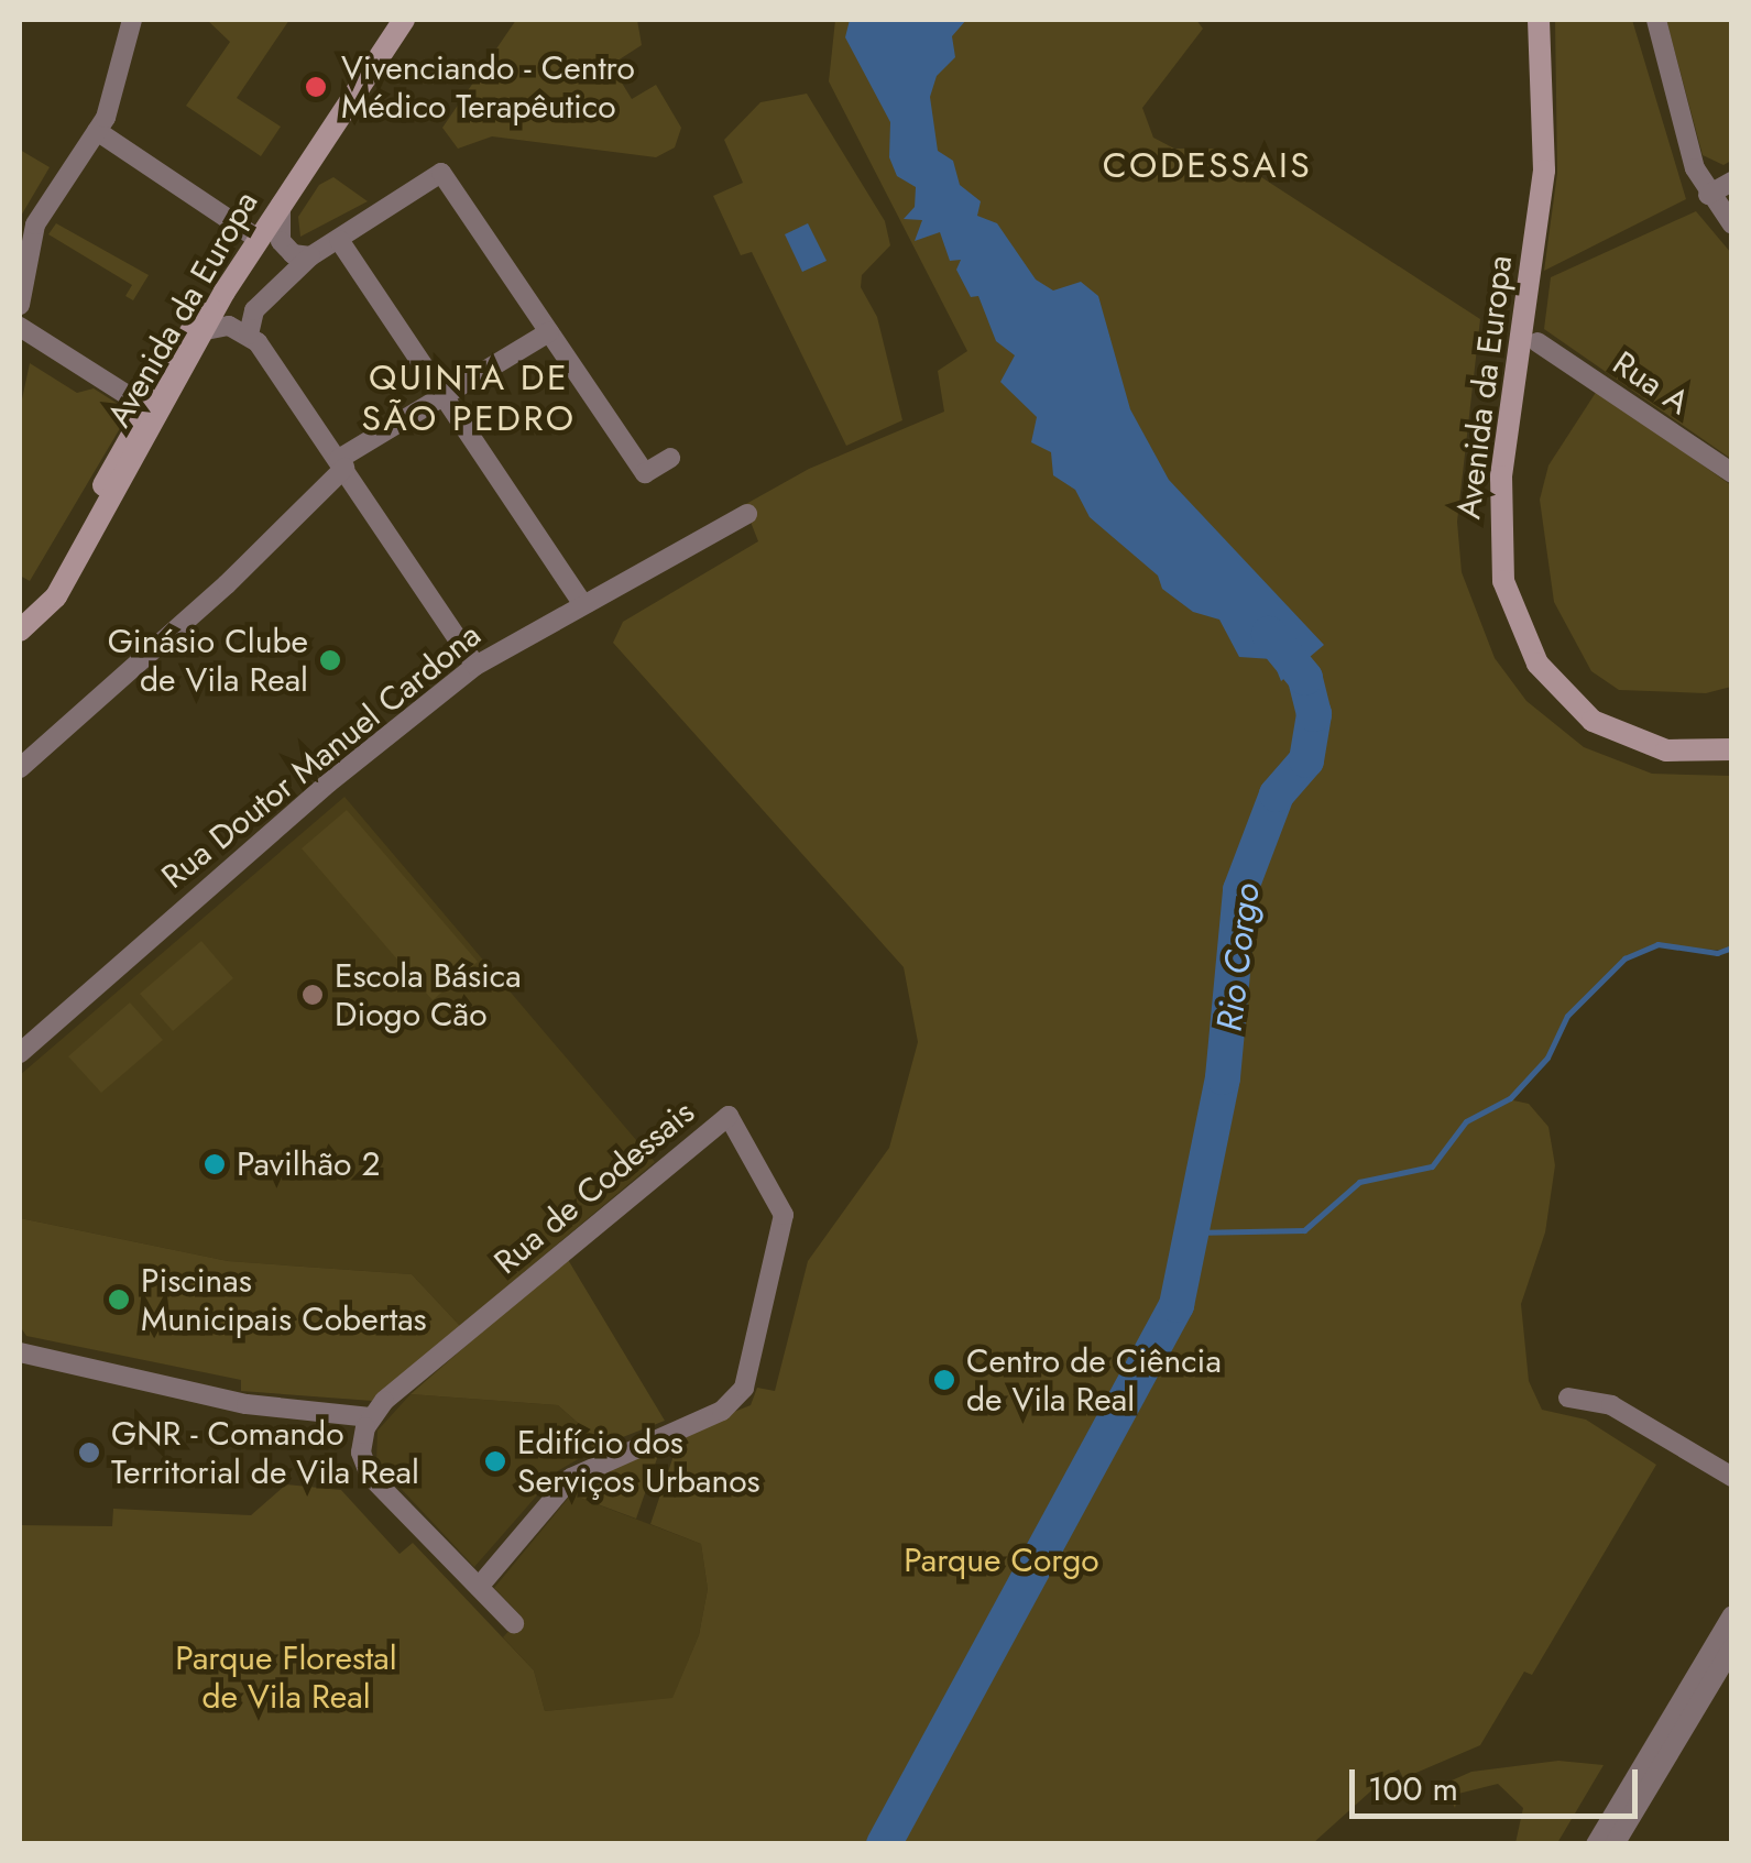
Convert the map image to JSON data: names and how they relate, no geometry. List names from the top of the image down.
{
  "streets": {
    "main road": ["Avenida da Europa"],
    "street": ["Rua A", "Rua Doutor Manuel Cardona", "Rua de Codessais"]
  },
  "districts": ["CODESSAIS", "QUINTA DE SÃO PEDRO"],
  "water": ["Rio Corgo"],
  "parks": ["Parque Corgo", "Parque Florestal de Vila Real"],
  "places": [
    "Vivenciando - Centro Médico Terapêutico",
    "Ginásio Clube de Vila Real",
    "Escola Básica Diogo Cão",
    "Pavilhão 2",
    "Piscinas Municipais Cobertas",
    "Centro de Ciência de Vila Real",
    "GNR - Comando Territorial de Vila Real",
    "Edifício dos Serviços Urbanos"
  ],
  "scale_bar": "100 m"
}
